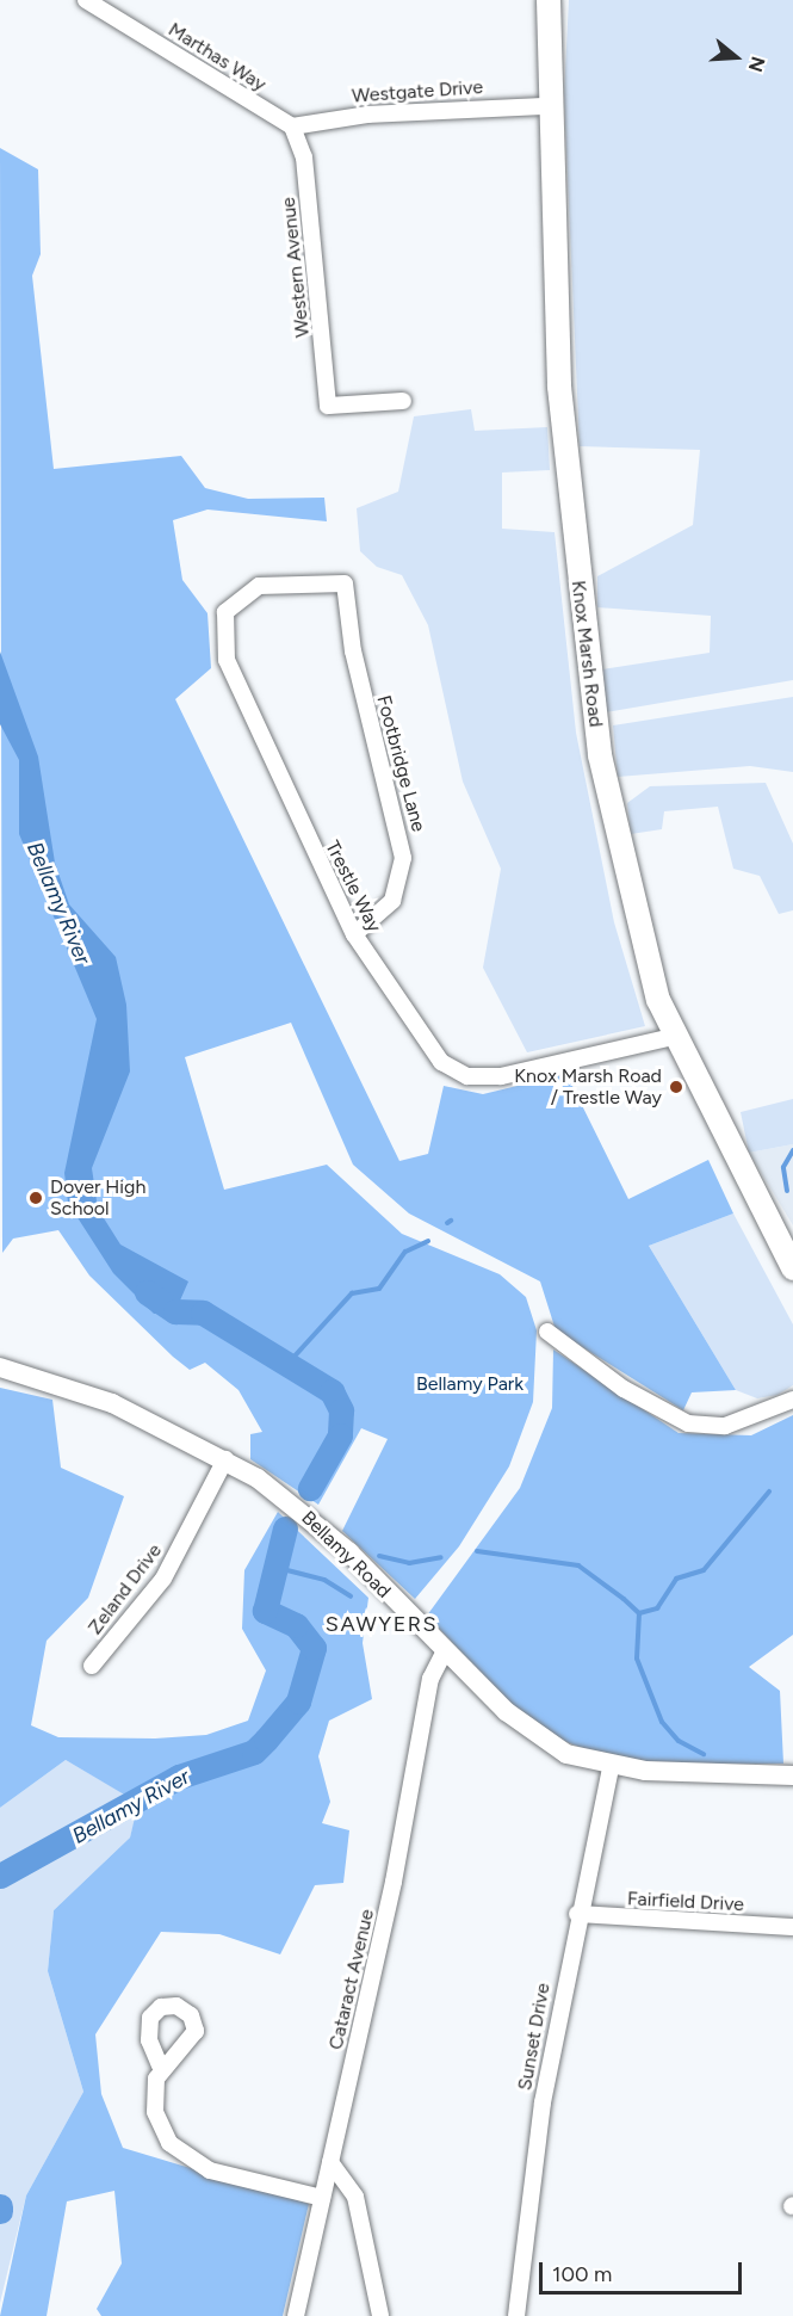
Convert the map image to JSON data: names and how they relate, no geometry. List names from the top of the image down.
{
  "streets": {
    "main road": ["Knox Marsh Road"],
    "street": [
      "Marthas Way",
      "Westgate Drive",
      "Western Avenue",
      "Footbridge Lane",
      "Trestle Way",
      "Bellamy Road",
      "Zeland Drive",
      "Fairfield Drive",
      "Cataract Avenue",
      "Sunset Drive"
    ]
  },
  "crossings": [
    ["Marthas Way", "Westgate Drive"],
    ["Marthas Way", "Western Avenue"],
    ["Westgate Drive", "Western Avenue"],
    ["Westgate Drive", "Knox Marsh Road"],
    ["Knox Marsh Road", "Trestle Way"],
    ["Footbridge Lane", "Trestle Way"],
    ["Bellamy Road", "Zeland Drive"],
    ["Bellamy Road", "Cataract Avenue"],
    ["Bellamy Road", "Sunset Drive"],
    ["Fairfield Drive", "Sunset Drive"]
  ],
  "districts": ["SAWYERS"],
  "water": ["Bellamy River"],
  "parks": ["Bellamy Park"],
  "places": ["Knox Marsh Road / Trestle Way", "Dover High School"],
  "scale_bar": "100 m",
  "north": "right"
}
